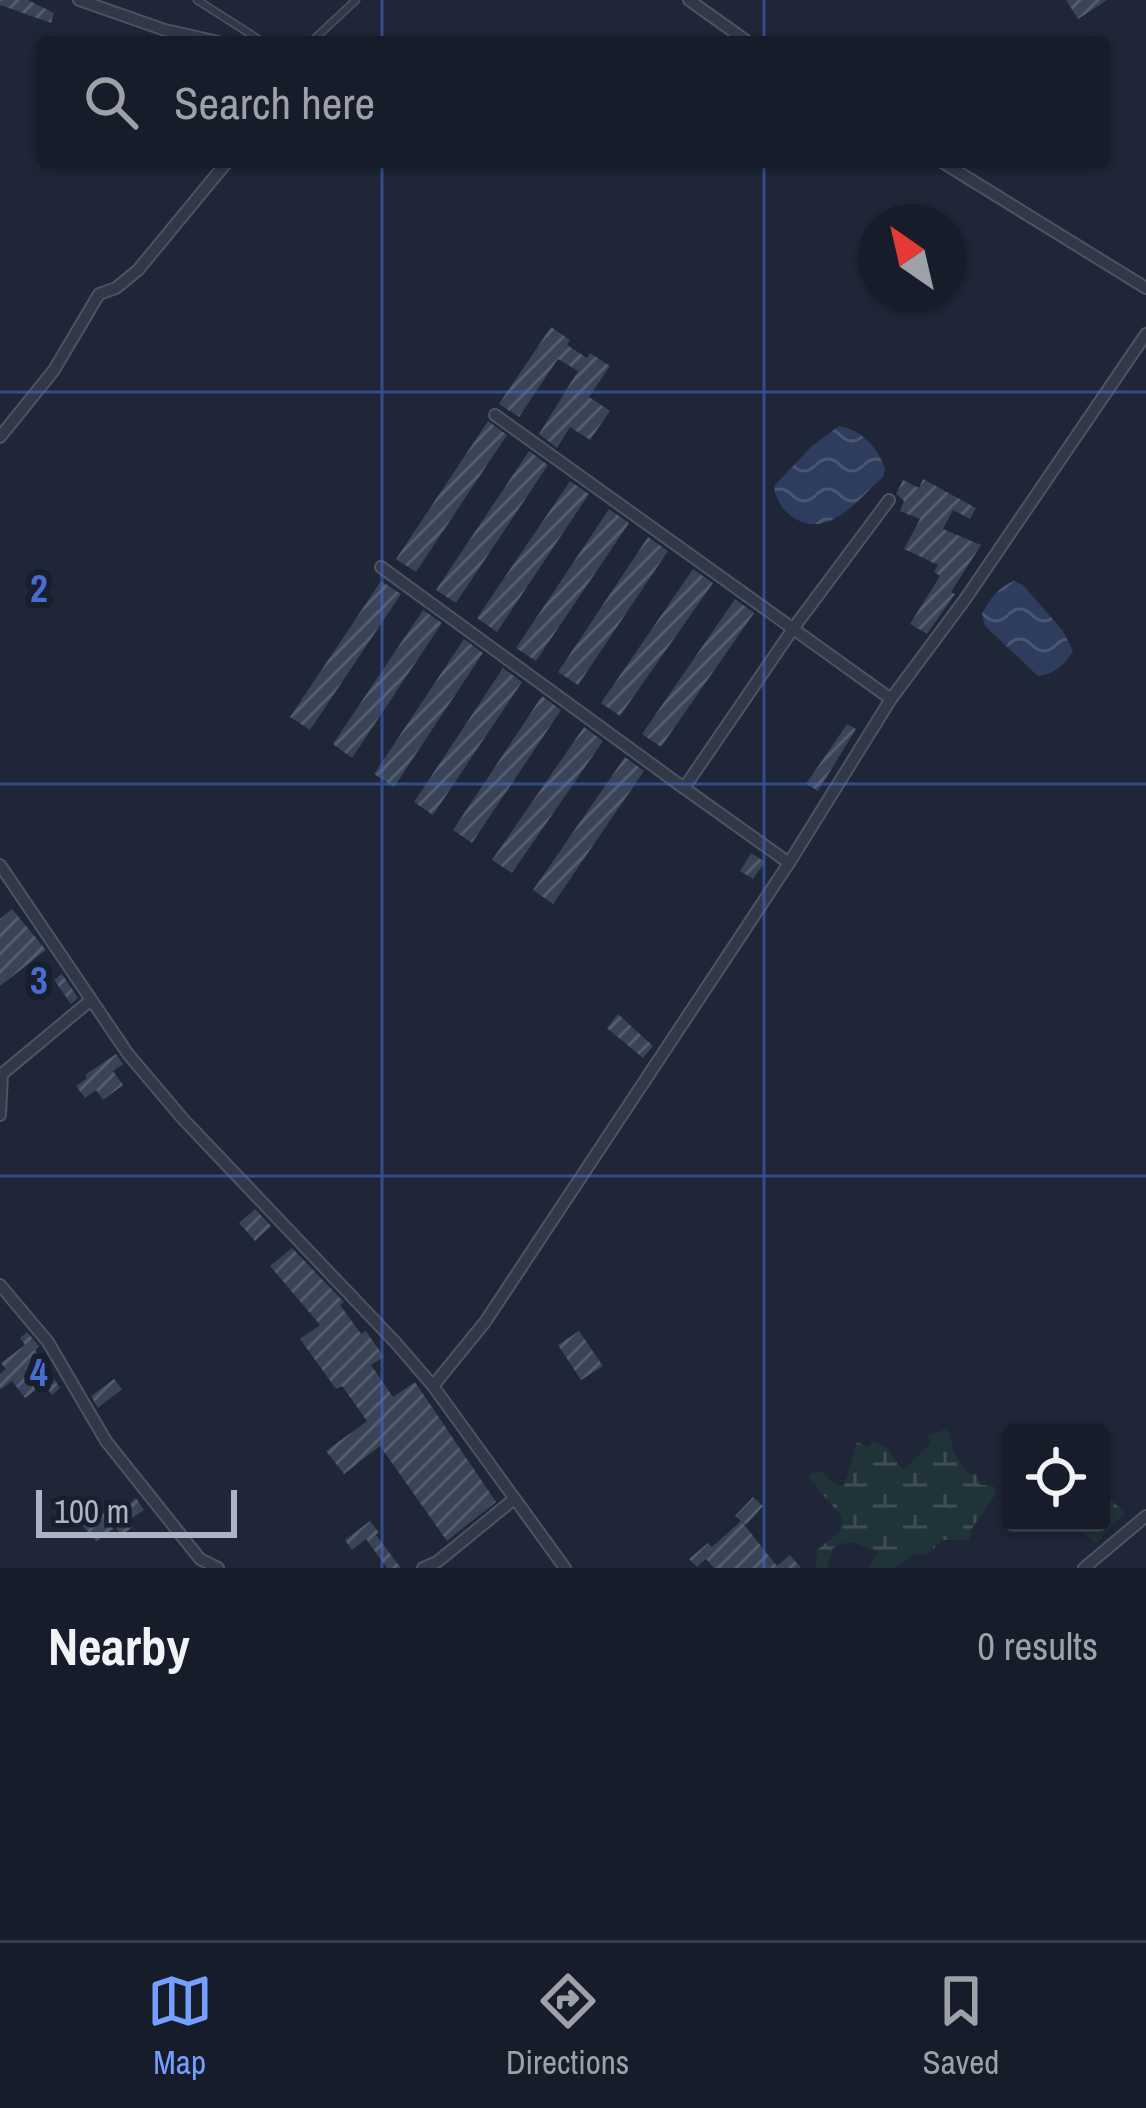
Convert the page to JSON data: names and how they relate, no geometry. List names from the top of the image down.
{
  "scale_bar": "100 m",
  "north": "top left",
  "page": {
    "search": "Search here",
    "scale": "100 m",
    "heading": ["Nearby", "0 results"],
    "nav": ["Map", "Directions", "Saved"]
  },
  "grid": {
    "rows": ["2", "3", "4"]
  }
}
